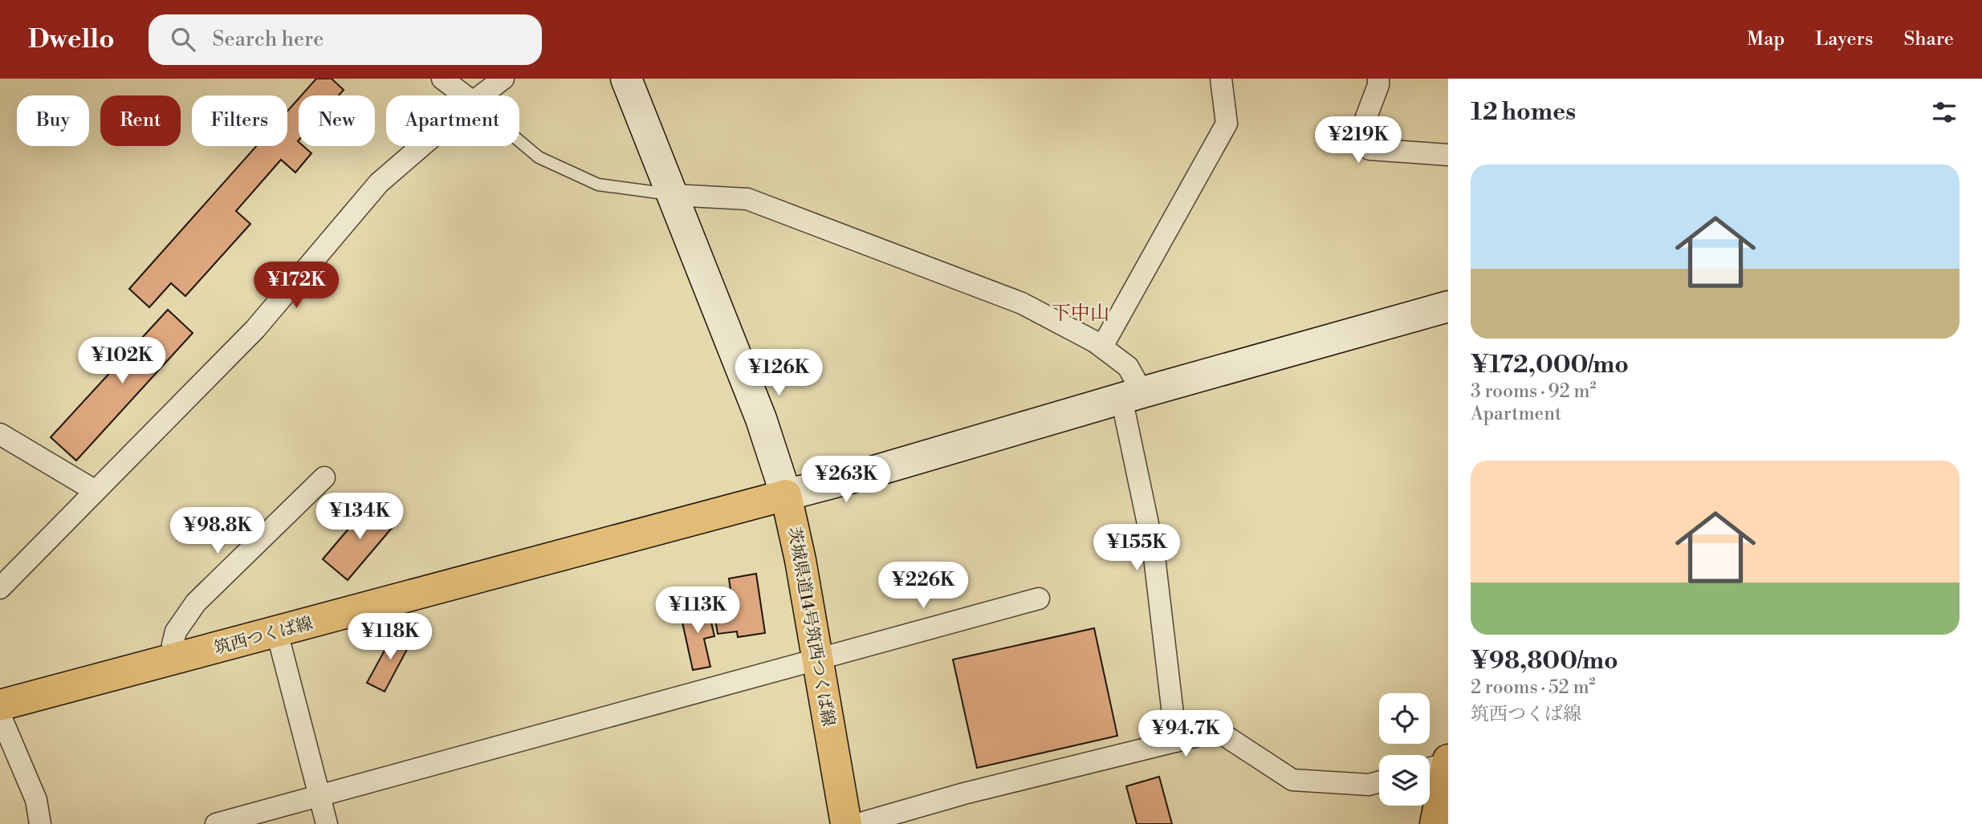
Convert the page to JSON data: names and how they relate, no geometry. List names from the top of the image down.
{
  "streets": {
    "main road": ["茨城県道14号筑西つくば線", "筑西つくば線"]
  },
  "crossings": [
    ["茨城県道14号筑西つくば線", "筑西つくば線"]
  ],
  "districts": ["下中山"],
  "page": {
    "header": "Dwello",
    "search": "Search here",
    "nav": ["Map", "Layers", "Share"],
    "heading": "12 homes",
    "chip": [
      "Buy",
      "Rent",
      "Filters",
      "New",
      "Apartment"
    ],
    "price": [
      "¥219K",
      "¥172K",
      "¥102K",
      "¥126K",
      "¥263K",
      "¥134K",
      "¥98.8K",
      "¥155K",
      "¥226K",
      "¥113K",
      "¥118K",
      "¥94.7K"
    ],
    "list": [
      {
        "name": "¥172,000/mo",
        "note": "3 rooms · 92 m² · Apartment"
      },
      {
        "name": "¥98,800/mo",
        "note": "2 rooms · 52 m² · 筑西つくば線"
      }
    ]
  }
}
